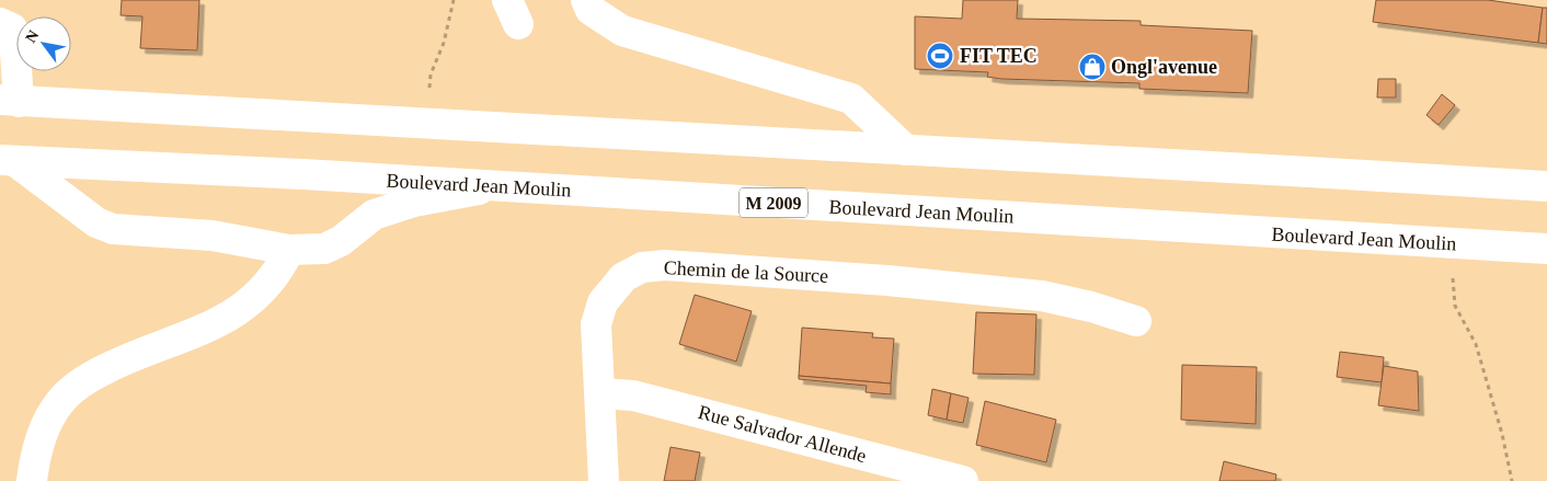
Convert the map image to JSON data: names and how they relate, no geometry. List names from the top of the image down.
{
  "streets": {
    "main road": [
      "Boulevard Jean Moulin",
      "M 2009",
      "Chemin de la Source",
      "Rue Salvador Allende"
    ]
  },
  "crossings": [
    ["Chemin de la Source", "Rue Salvador Allende"]
  ],
  "places": {
    "sports": ["FIT TEC"],
    "shop": ["Ongl'avenue"]
  },
  "north": "top left"
}
